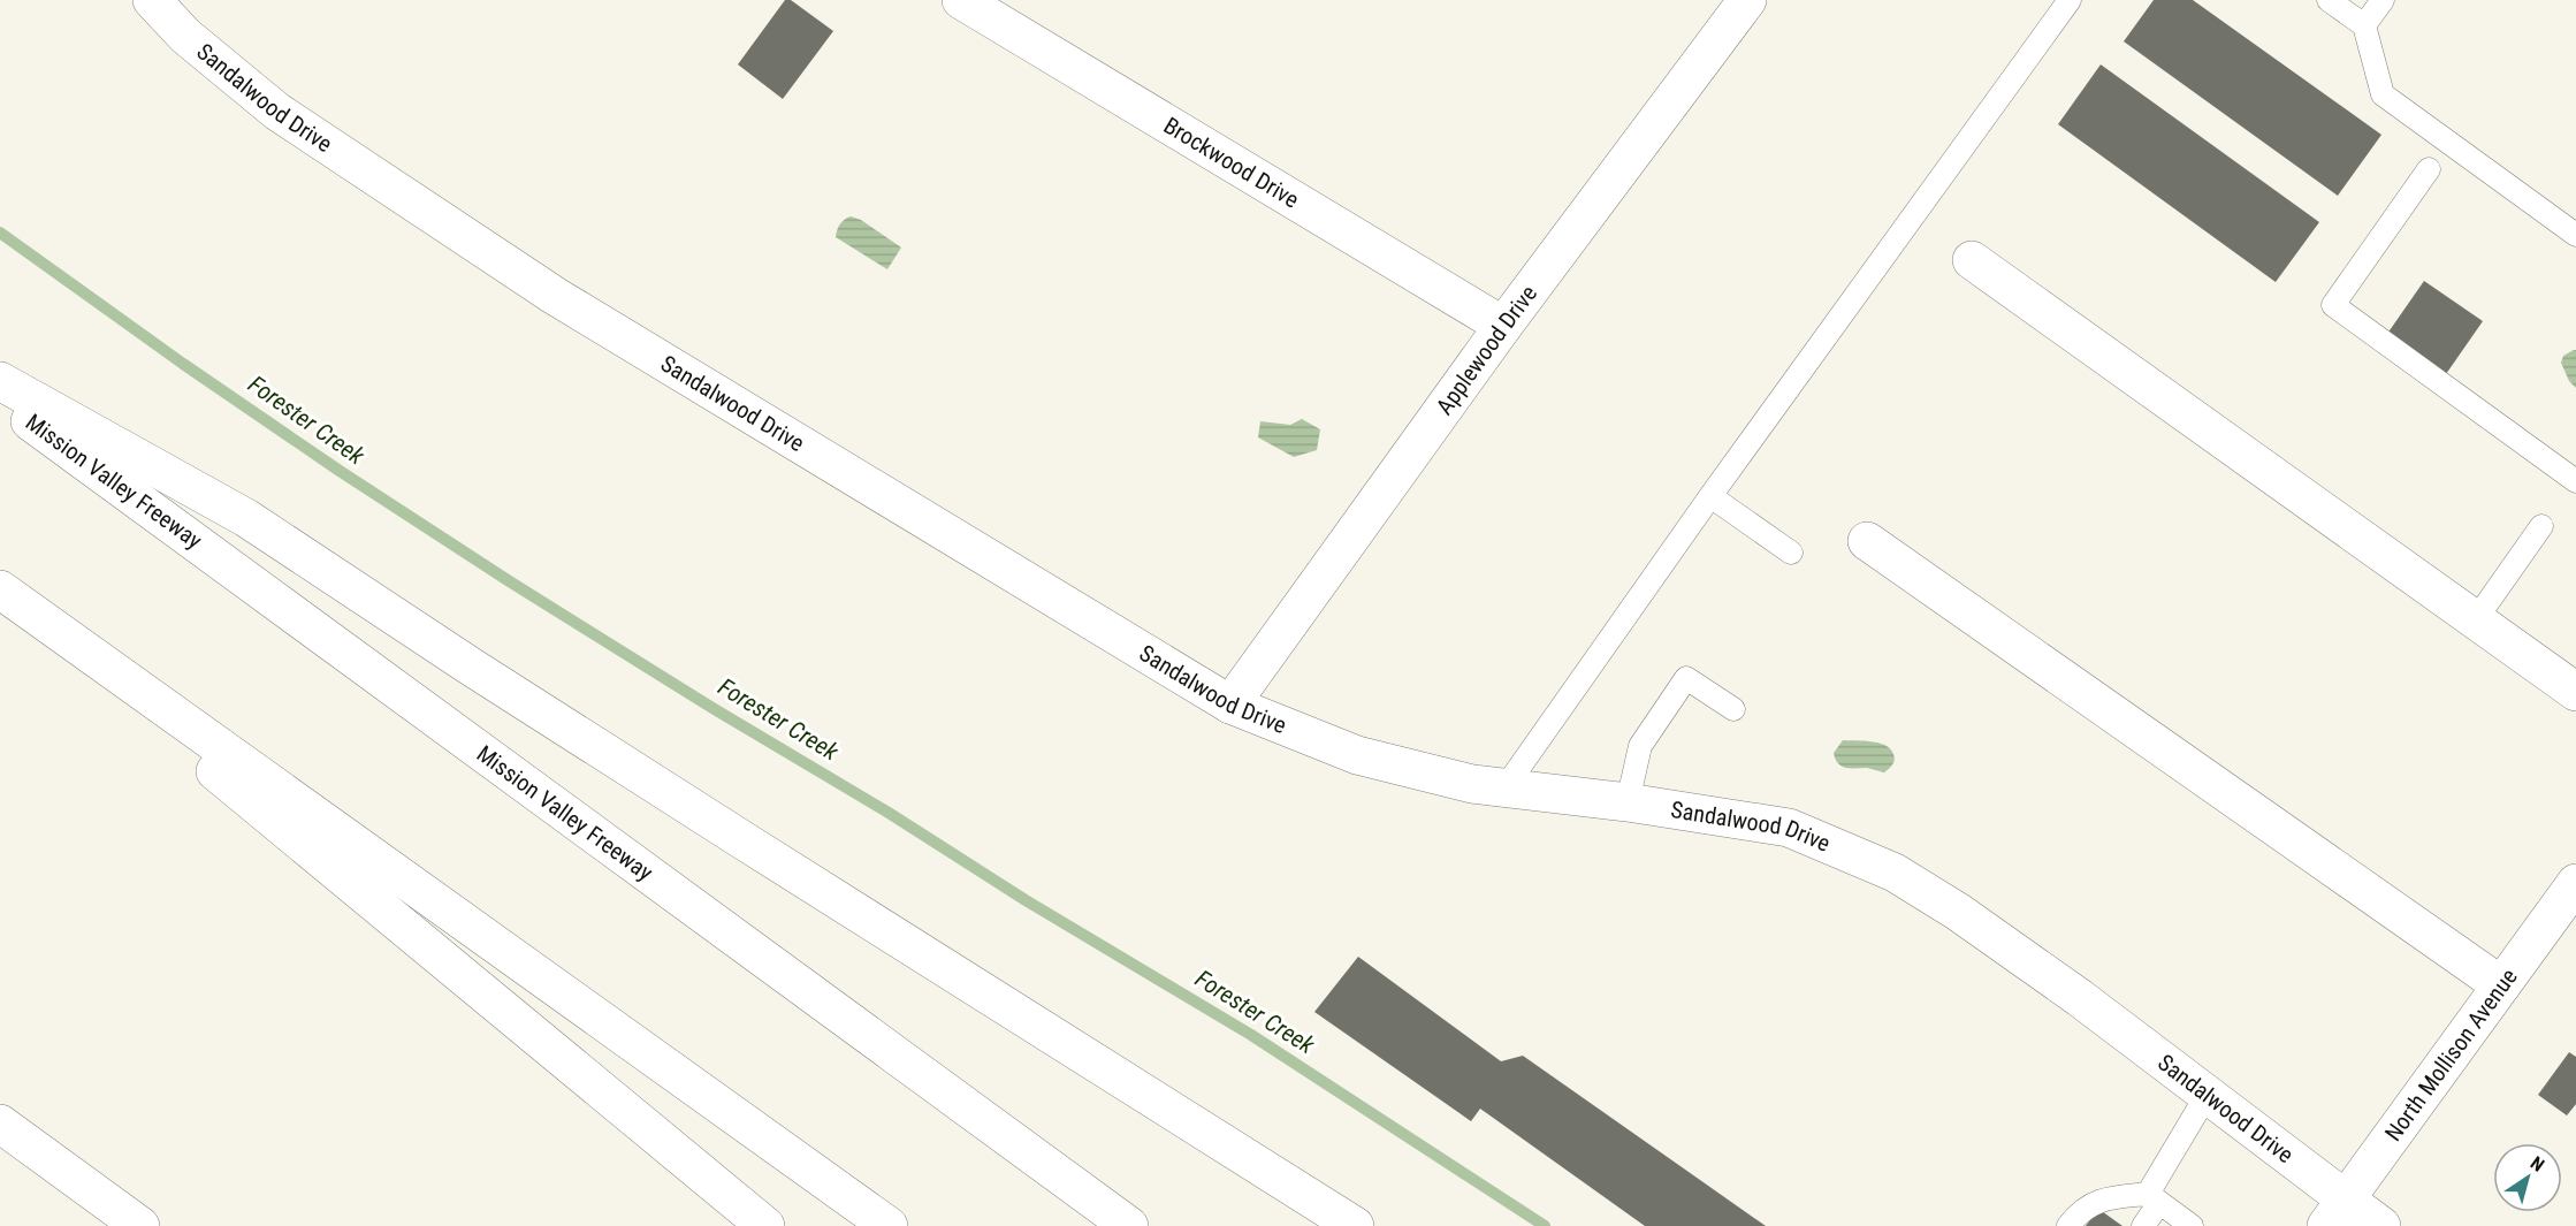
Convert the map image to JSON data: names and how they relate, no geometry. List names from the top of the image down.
{
  "streets": {
    "main road": [
      "Sandalwood Drive",
      "Brockwood Drive",
      "Applewood Drive",
      "Mission Valley Freeway",
      "North Mollison Avenue"
    ]
  },
  "crossings": [
    ["Sandalwood Drive", "Applewood Drive"],
    ["Sandalwood Drive", "North Mollison Avenue"],
    ["Brockwood Drive", "Applewood Drive"]
  ],
  "water": ["Forester Creek"],
  "north": "top right"
}
